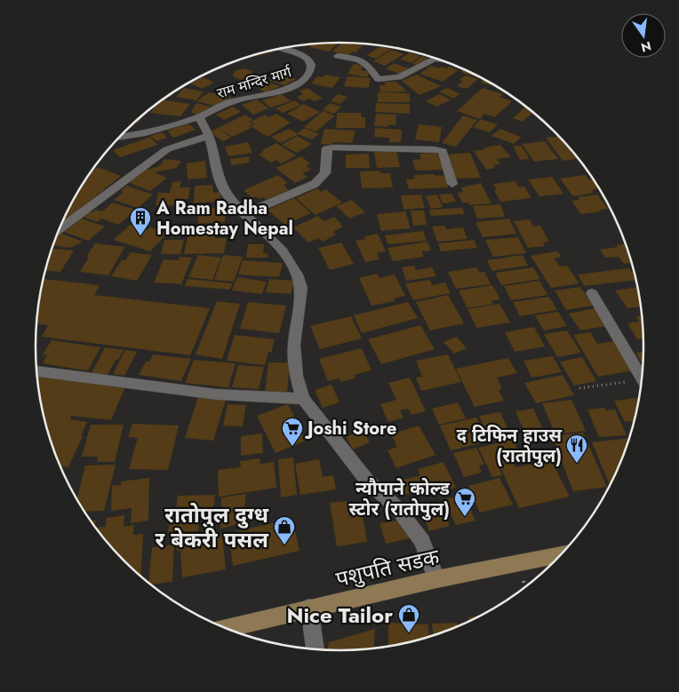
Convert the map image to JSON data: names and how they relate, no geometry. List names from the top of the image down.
{
  "streets": {
    "main road": ["पशुपति सडक"],
    "street": ["राम मन्दिर मार्ग"]
  },
  "places": {
    "building": ["A Ram Radha Homestay Nepal"],
    "supermarket": ["Joshi Store", "न्यौपाने कोल्ड स्टोर (रातोपुल)"],
    "restaurant": ["द टिफिन हाउस (रातोपुल)"],
    "shop": ["रातोपुल दुग्ध र बेकरी पसल", "Nice Tailor"]
  },
  "north": "bottom"
}
